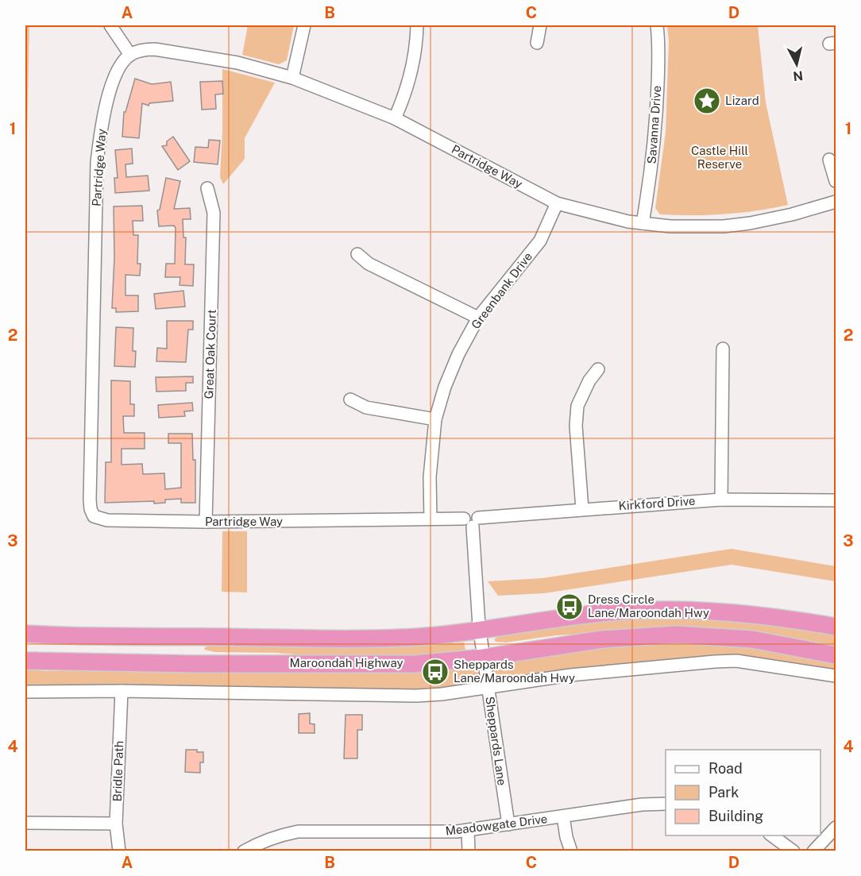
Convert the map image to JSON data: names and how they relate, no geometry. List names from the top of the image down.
{
  "streets": {
    "highway": ["Maroondah Highway"],
    "street": [
      "Savanna Drive",
      "Partridge Way",
      "Greenbank Drive",
      "Great Oak Court",
      "Kirkford Drive",
      "Sheppards Lane",
      "Bridle Path",
      "Meadowgate Drive"
    ]
  },
  "crossings": [
    ["Savanna Drive", "Partridge Way"],
    ["Partridge Way", "Greenbank Drive"],
    ["Partridge Way", "Great Oak Court"],
    ["Partridge Way", "Kirkford Drive"],
    ["Partridge Way", "Sheppards Lane"],
    ["Kirkford Drive", "Sheppards Lane"],
    ["Maroondah Highway", "Sheppards Lane"],
    ["Sheppards Lane", "Meadowgate Drive"]
  ],
  "parks": ["Castle Hill Reserve"],
  "places": {
    "place": ["Lizard"],
    "bus stop": ["Dress Circle Lane/Maroondah Hwy", "Sheppards Lane/Maroondah Hwy"]
  },
  "legend": ["Road", "Park", "Building"],
  "north": "bottom",
  "grid": {
    "columns": [
      "A",
      "B",
      "C",
      "D"
    ],
    "rows": [
      "1",
      "2",
      "3",
      "4"
    ]
  }
}
